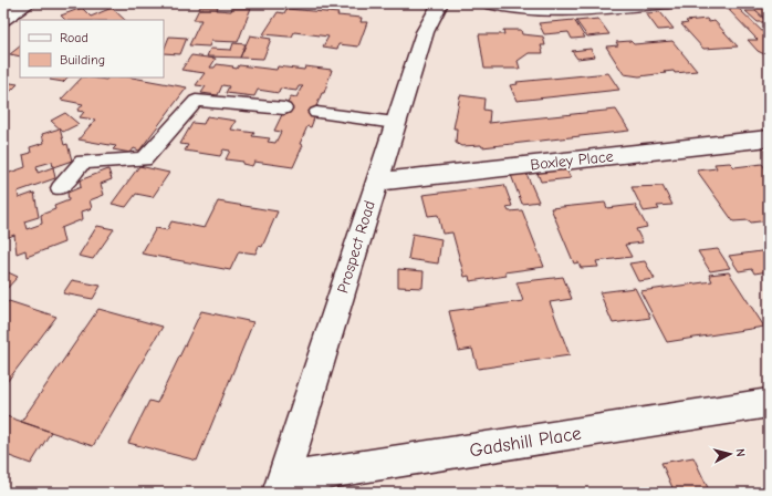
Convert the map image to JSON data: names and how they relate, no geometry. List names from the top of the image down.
{
  "streets": {
    "street": ["Boxley Place", "Prospect Road", "Gadshill Place"]
  },
  "crossings": [
    ["Boxley Place", "Prospect Road"],
    ["Prospect Road", "Gadshill Place"]
  ],
  "legend": ["Road", "Building"],
  "north": "right"
}
